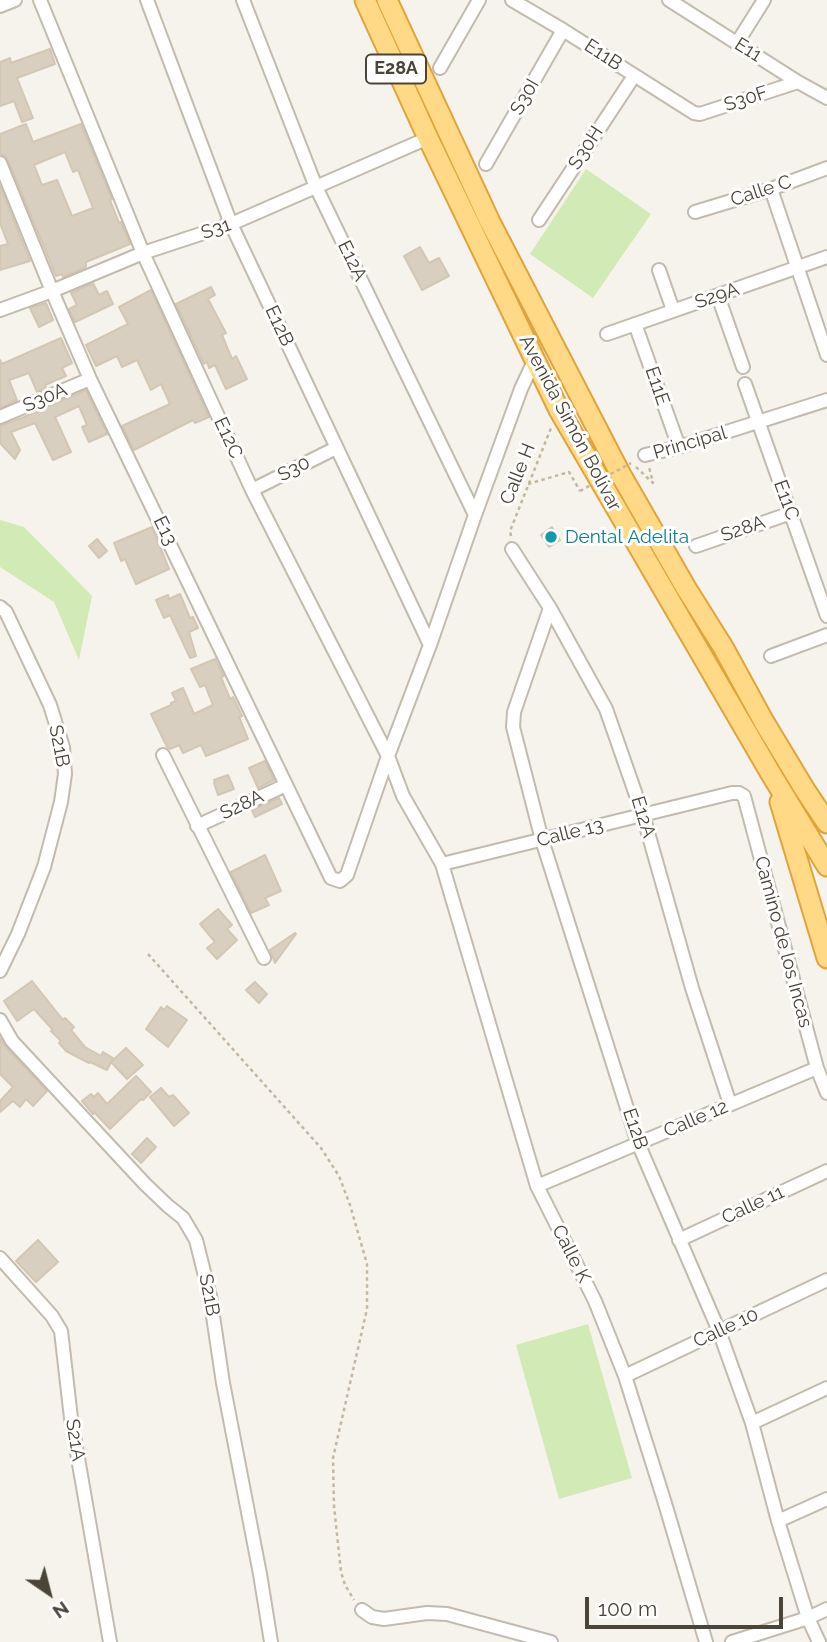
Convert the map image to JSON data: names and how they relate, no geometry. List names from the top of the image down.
{
  "streets": {
    "highway": ["E28A", "Avenida Simón Bolívar"],
    "street": [
      "E11",
      "E11B",
      "S30I",
      "S30F",
      "S30H",
      "Calle C",
      "S31",
      "E12A",
      "S29A",
      "E12B",
      "E11E",
      "S30A",
      "E12C",
      "Principal",
      "S30",
      "E11C",
      "S28A",
      "E13",
      "S21B",
      "Calle 13",
      "Camino de los Incas",
      "Calle 12",
      "Calle 11",
      "Calle K",
      "Calle 10",
      "S21A"
    ],
    "path": ["Calle H"]
  },
  "crossings": [
    ["E11", "S30F"],
    ["E11B", "S30I"],
    ["E11B", "S30F"],
    ["E11B", "S30H"],
    ["S31", "E12A"],
    ["S31", "E12B"],
    ["S31", "Avenida Simón Bolívar"],
    ["S31", "E12C"],
    ["S31", "E13"],
    ["E12A", "E12B"],
    ["E12A", "Calle H"],
    ["E12A", "Calle 13"],
    ["E12A", "Calle 12"],
    ["S29A", "E11E"],
    ["E12B", "S30"],
    ["E12B", "Calle 13"],
    ["E12B", "Calle 12"],
    ["E12B", "Calle 11"],
    ["E12B", "Calle 10"],
    ["E11E", "Principal"],
    ["S30A", "E13"],
    ["Avenida Simón Bolívar", "Calle H"],
    ["E12C", "S30"],
    ["E12C", "E13"],
    ["E12C", "Calle 13"],
    ["E12C", "Calle K"],
    ["Principal", "Calle H"],
    ["Principal", "E11C"],
    ["E11C", "S28A"],
    ["S28A", "E13"],
    ["Calle 13", "Camino de los Incas"],
    ["Calle 13", "Calle K"],
    ["Camino de los Incas", "Calle 12"],
    ["Calle 12", "Calle K"],
    ["Calle K", "Calle 10"]
  ],
  "places": ["Dental Adelita"],
  "scale_bar": "100 m",
  "north": "bottom right"
}
